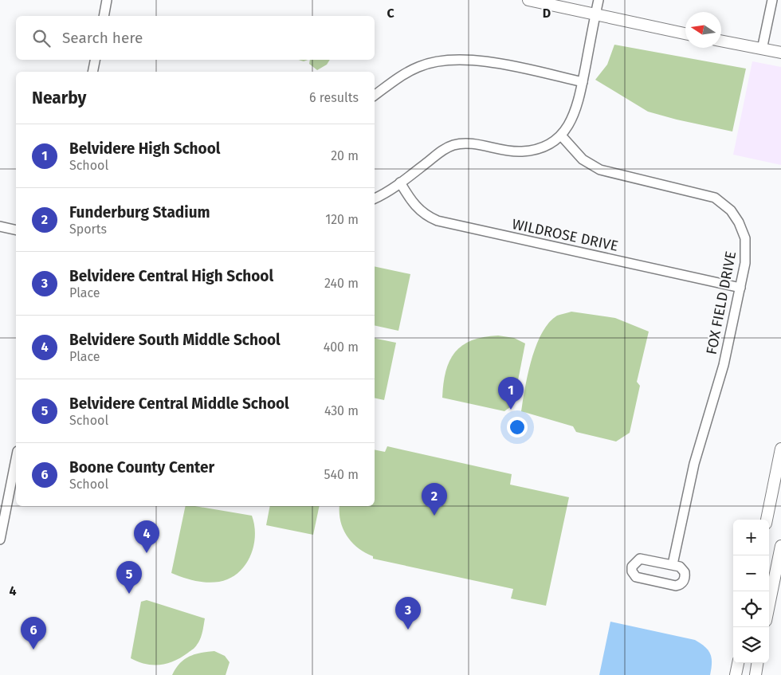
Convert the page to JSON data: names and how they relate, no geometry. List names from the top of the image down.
{
  "streets": {
    "street": ["WILDROSE DRIVE", "FOX FIELD DRIVE"]
  },
  "crossings": [
    ["WILDROSE DRIVE", "FOX FIELD DRIVE"]
  ],
  "north": "left",
  "page": {
    "search": "Search here",
    "heading": ["Nearby", "6 results"],
    "list": [
      {
        "mark": "1",
        "name": "Belvidere High School",
        "note": "School",
        "value": "20 m"
      },
      {
        "mark": "2",
        "name": "Funderburg Stadium",
        "note": "Sports",
        "value": "120 m"
      },
      {
        "mark": "3",
        "name": "Belvidere Central High School",
        "note": "Place",
        "value": "240 m"
      },
      {
        "mark": "4",
        "name": "Belvidere South Middle School",
        "note": "Place",
        "value": "400 m"
      },
      {
        "mark": "5",
        "name": "Belvidere Central Middle School",
        "note": "School",
        "value": "430 m"
      },
      {
        "mark": "6",
        "name": "Boone County Center",
        "note": "School",
        "value": "540 m"
      }
    ],
    "pins": [
      "1",
      "2",
      "4",
      "5",
      "3",
      "6"
    ],
    "map_buttons": ["+", "−"]
  },
  "grid": {
    "columns": ["C", "D"],
    "rows": ["4"]
  }
}
